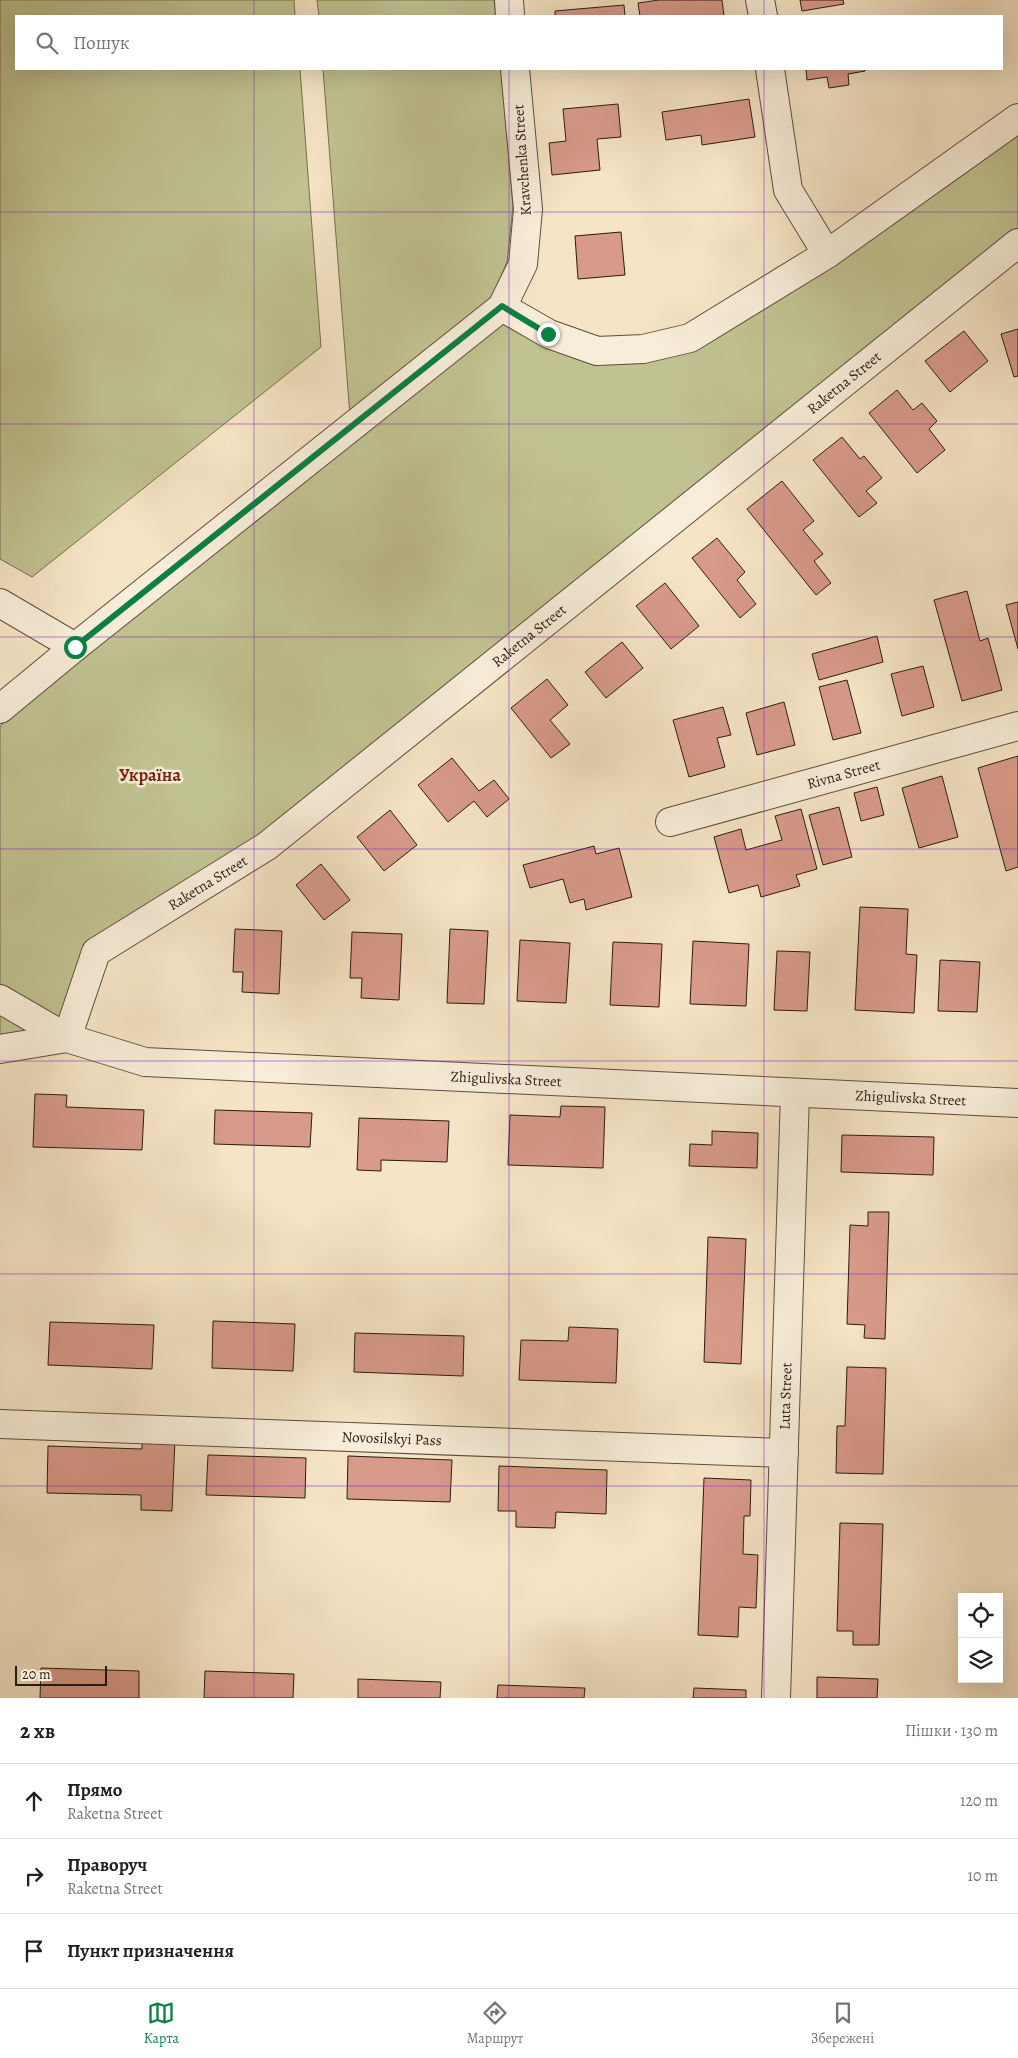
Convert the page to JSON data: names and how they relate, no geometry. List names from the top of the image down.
{
  "streets": {
    "street": [
      "Kravchenka Street",
      "Raketna Street",
      "Rivna Street",
      "Zhigulivska Street",
      "Luta Street",
      "Novosilskyi Pass"
    ]
  },
  "crossings": [
    ["Raketna Street", "Zhigulivska Street"],
    ["Zhigulivska Street", "Luta Street"],
    ["Luta Street", "Novosilskyi Pass"]
  ],
  "districts": ["Україна"],
  "scale_bar": "20 m",
  "page": {
    "search": "Пошук",
    "scale": "20 m",
    "heading": ["2 хв", "Пішки · 130 m"],
    "list": [
      ["Прямо", "Raketna Street", "120 m"],
      ["Праворуч", "Raketna Street", "10 m"],
      "Пункт призначення"
    ],
    "nav": ["Карта", "Маршрут", "Збережені"]
  }
}
